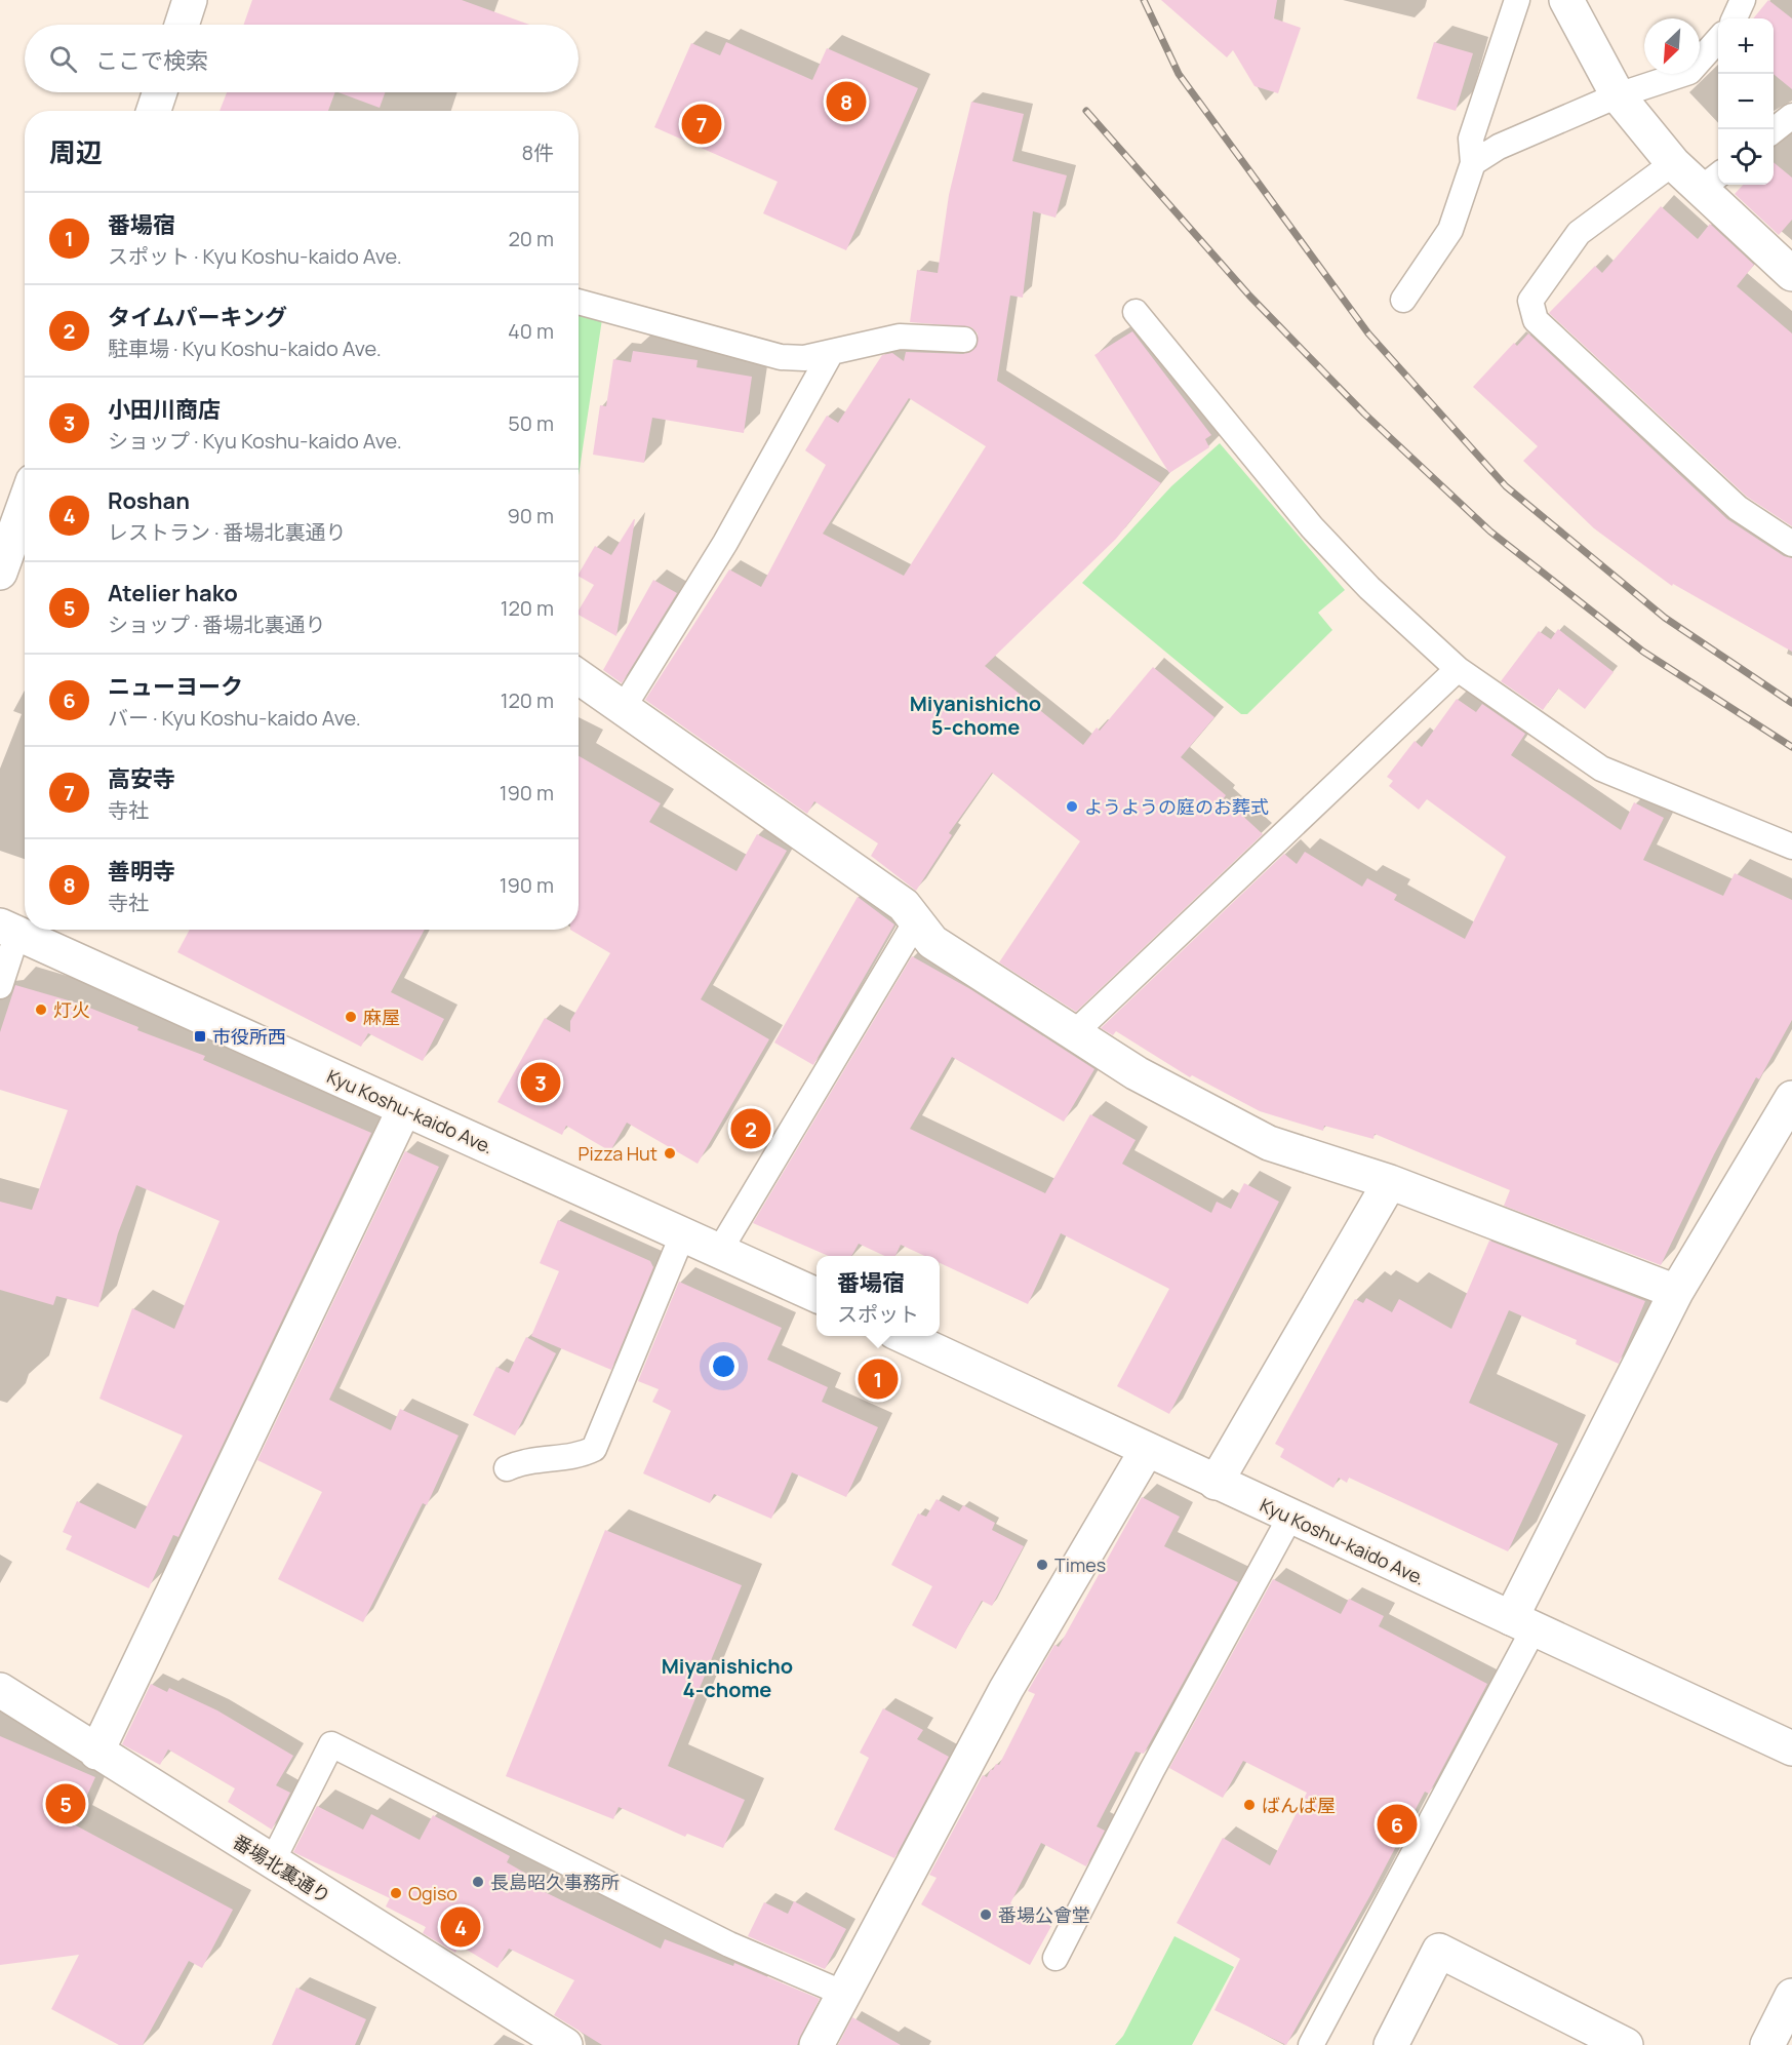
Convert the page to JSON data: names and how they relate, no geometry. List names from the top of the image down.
{
  "streets": {
    "street": ["Kyu Koshu-kaido Ave.", "番場北裏通り"]
  },
  "districts": ["Miyanishicho 5-chome", "Miyanishicho 4-chome"],
  "places": {
    "other": [
      "ようようの庭のお葬式",
      "灯火",
      "麻屋",
      "Pizza Hut",
      "Times",
      "ばんば屋",
      "長島昭久事務所",
      "Ogiso",
      "番場公會堂"
    ],
    "transit": ["市役所西"]
  },
  "north": "bottom left",
  "page": {
    "map_buttons": ["+", "−"],
    "search": "ここで検索",
    "pins": [
      "8",
      "7",
      "3",
      "2",
      "1",
      "5",
      "6",
      "4"
    ],
    "heading": ["周辺", "8件"],
    "list": [
      {
        "mark": "1",
        "name": "番場宿",
        "note": "スポット · Kyu Koshu-kaido Ave.",
        "value": "20 m"
      },
      {
        "mark": "2",
        "name": "タイムパーキング",
        "note": "駐車場 · Kyu Koshu-kaido Ave.",
        "value": "40 m"
      },
      {
        "mark": "3",
        "name": "小田川商店",
        "note": "ショップ · Kyu Koshu-kaido Ave.",
        "value": "50 m"
      },
      {
        "mark": "4",
        "name": "Roshan",
        "note": "レストラン · 番場北裏通り",
        "value": "90 m"
      },
      {
        "mark": "5",
        "name": "Atelier hako",
        "note": "ショップ · 番場北裏通り",
        "value": "120 m"
      },
      {
        "mark": "6",
        "name": "ニューヨーク",
        "note": "バー · Kyu Koshu-kaido Ave.",
        "value": "120 m"
      },
      {
        "mark": "7",
        "name": "高安寺",
        "note": "寺社",
        "value": "190 m"
      },
      {
        "mark": "8",
        "name": "善明寺",
        "note": "寺社",
        "value": "190 m"
      }
    ],
    "popup": ["番場宿", "スポット"]
  }
}
